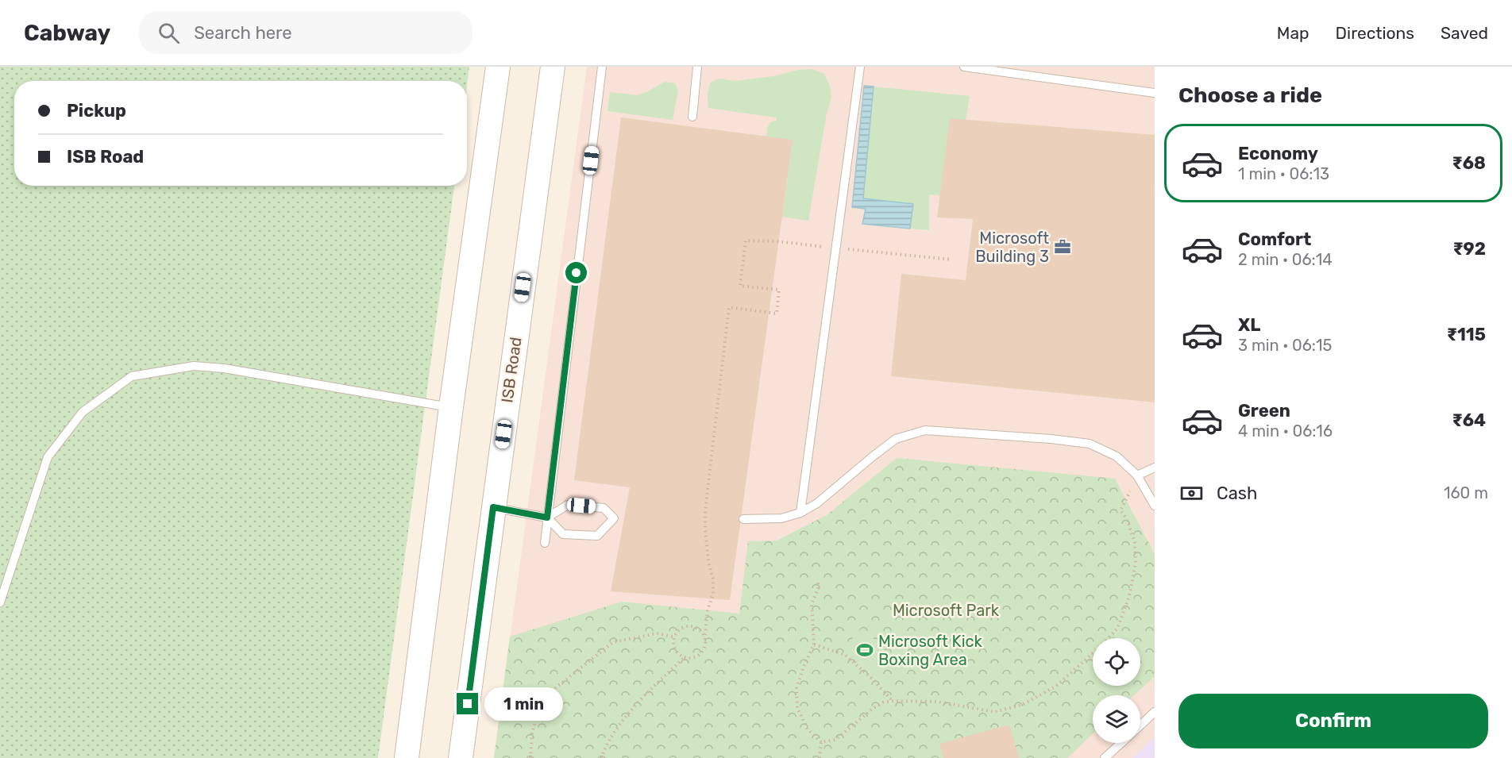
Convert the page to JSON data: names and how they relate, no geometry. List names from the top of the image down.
{
  "streets": {
    "main road": ["ISB Road"]
  },
  "parks": ["Microsoft Park"],
  "places": {
    "office": ["Microsoft Building 3"],
    "sports": ["Microsoft Kick Boxing Area"]
  },
  "page": {
    "header": "Cabway",
    "search": "Search here",
    "nav": ["Map", "Directions", "Saved"],
    "heading": "Choose a ride",
    "banner": ["Pickup", "ISB Road"],
    "list": [
      {
        "name": "Economy",
        "note": "1 min · 06:13",
        "value": "₹68"
      },
      {
        "name": "Comfort",
        "note": "2 min · 06:14",
        "value": "₹92"
      },
      {
        "name": "XL",
        "note": "3 min · 06:15",
        "value": "₹115"
      },
      {
        "name": "Green",
        "note": "4 min · 06:16",
        "value": "₹64"
      }
    ],
    "pay": ["Cash", "160 m"],
    "buttons": "Confirm",
    "bubble": "1 min"
  }
}
